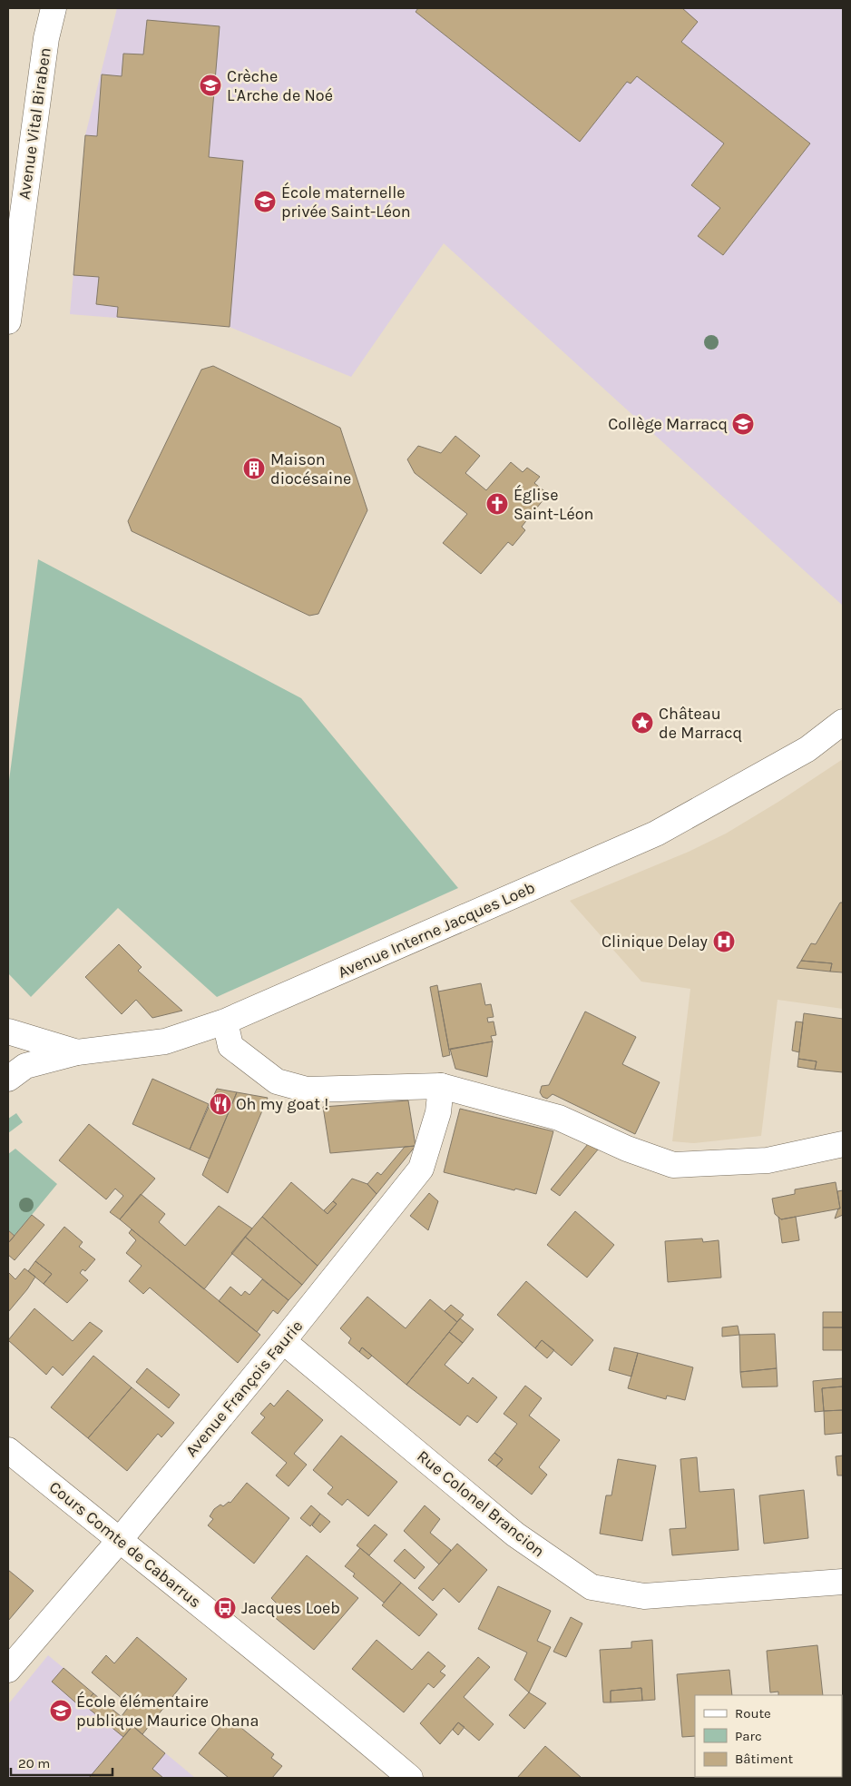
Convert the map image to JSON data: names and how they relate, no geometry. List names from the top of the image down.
{
  "streets": {
    "street": [
      "Avenue Vital Biraben",
      "Avenue Interne Jacques Loeb",
      "Avenue François Faurie",
      "Rue Colonel Brancion",
      "Cours Comte de Cabarrus"
    ]
  },
  "crossings": [
    ["Avenue François Faurie", "Rue Colonel Brancion"],
    ["Avenue François Faurie", "Cours Comte de Cabarrus"]
  ],
  "places": {
    "school or university": [
      "Crèche L'Arche de Noé",
      "École maternelle privée Saint-Léon",
      "Collège Marracq",
      "École élémentaire publique Maurice Ohana"
    ],
    "building": ["Maison diocésaine"],
    "church": ["Église Saint-Léon"],
    "place": ["Château de Marracq"],
    "hospital": ["Clinique Delay"],
    "restaurant": ["Oh my goat !"],
    "bus stop": ["Jacques Loeb"]
  },
  "legend": ["Route", "Parc", "Bâtiment"],
  "scale_bar": "20 m"
}
